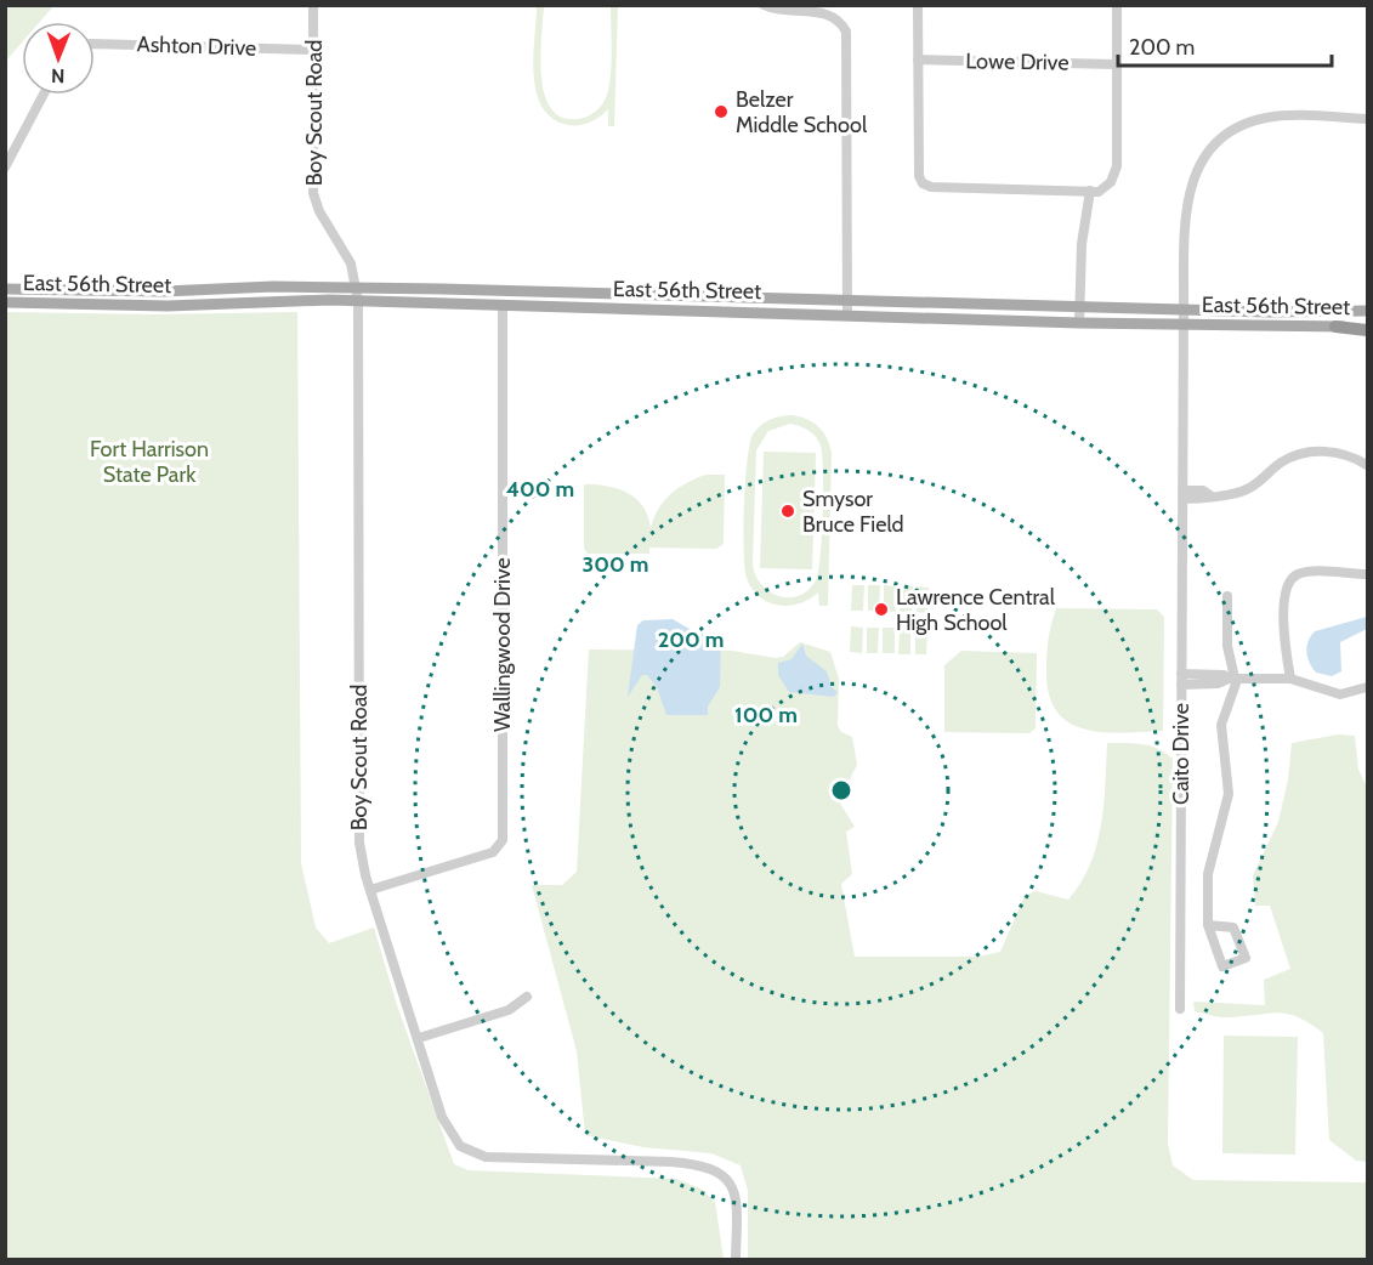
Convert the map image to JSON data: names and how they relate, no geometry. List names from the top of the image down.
{
  "streets": {
    "main road": ["East 56th Street"],
    "street": [
      "Ashton Drive",
      "Lowe Drive",
      "Boy Scout Road",
      "Wallingwood Drive",
      "Caito Drive"
    ]
  },
  "crossings": [
    ["Ashton Drive", "Boy Scout Road"],
    ["Boy Scout Road", "East 56th Street"],
    ["Boy Scout Road", "Wallingwood Drive"],
    ["East 56th Street", "Wallingwood Drive"],
    ["East 56th Street", "Caito Drive"]
  ],
  "parks": ["Fort Harrison State Park"],
  "places": ["Belzer Middle School", "Smysor Bruce Field", "Lawrence Central High School"],
  "scale_bar": "200 m",
  "north": "bottom",
  "rings": [
    "400 m",
    "300 m",
    "200 m",
    "100 m"
  ]
}
